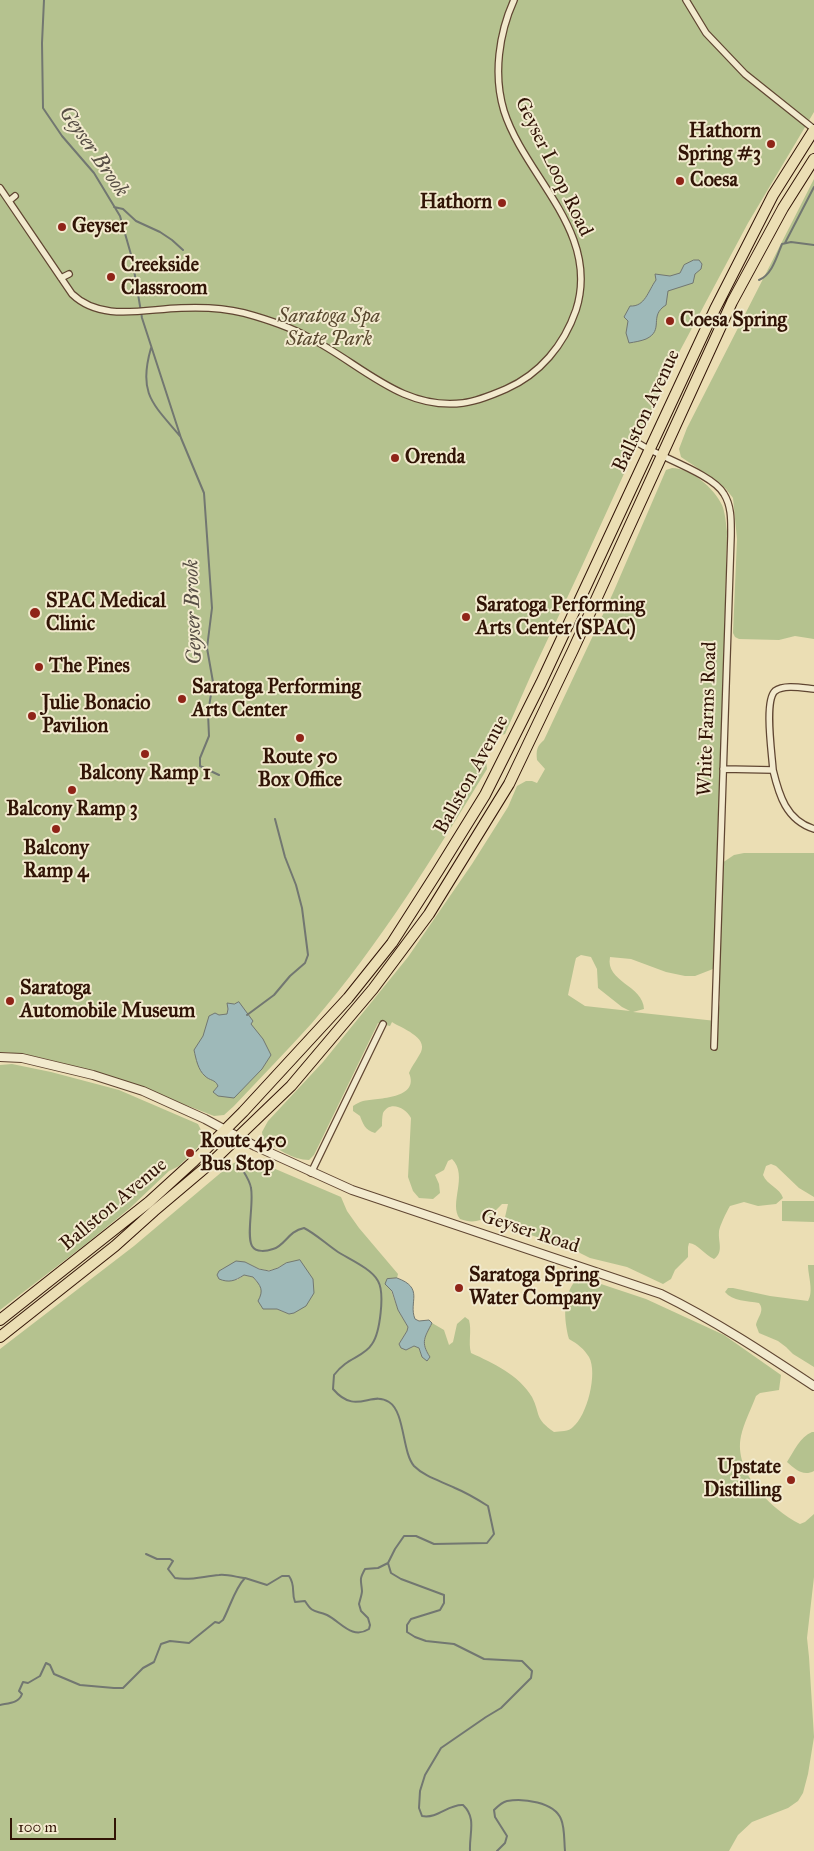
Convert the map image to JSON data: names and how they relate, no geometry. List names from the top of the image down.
{
  "streets": {
    "highway": ["Ballston Avenue"],
    "street": ["Geyser Loop Road", "White Farms Road", "Geyser Road"]
  },
  "crossings": [
    ["Ballston Avenue", "White Farms Road"],
    ["Ballston Avenue", "Geyser Road"]
  ],
  "water": ["Geyser Brook"],
  "parks": ["Saratoga Spa State Park"],
  "places": [
    "Hathorn Spring #3",
    "Coesa",
    "Hathorn",
    "Geyser",
    "Creekside Classroom",
    "Coesa Spring",
    "Orenda",
    "SPAC Medical Clinic",
    "Saratoga Performing Arts Center (SPAC)",
    "The Pines",
    "Saratoga Performing Arts Center",
    "Julie Bonacio Pavilion",
    "Route 50 Box Office",
    "Balcony Ramp 1",
    "Balcony Ramp 3",
    "Balcony Ramp 4",
    "Saratoga Automobile Museum",
    "Route 450 Bus Stop",
    "Saratoga Spring Water Company",
    "Upstate Distilling"
  ],
  "scale_bar": "100 m"
}
